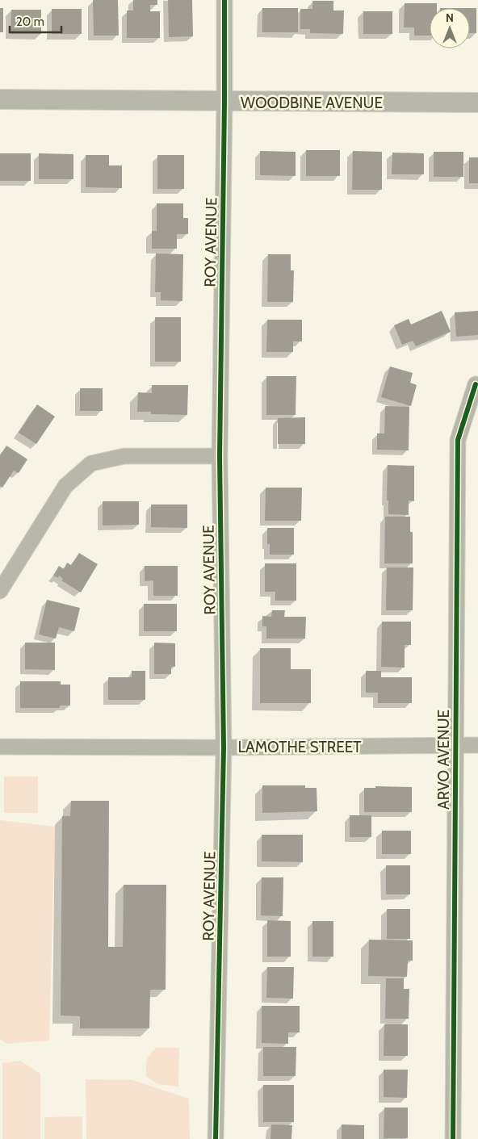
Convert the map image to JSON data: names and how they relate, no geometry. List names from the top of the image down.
{
  "streets": {
    "street": [
      "WOODBINE AVENUE",
      "ROY AVENUE",
      "LAMOTHE STREET",
      "ARVO AVENUE"
    ]
  },
  "crossings": [
    ["WOODBINE AVENUE", "ROY AVENUE"],
    ["ROY AVENUE", "LAMOTHE STREET"],
    ["LAMOTHE STREET", "ARVO AVENUE"]
  ],
  "scale_bar": "20 m",
  "north": "top"
}
